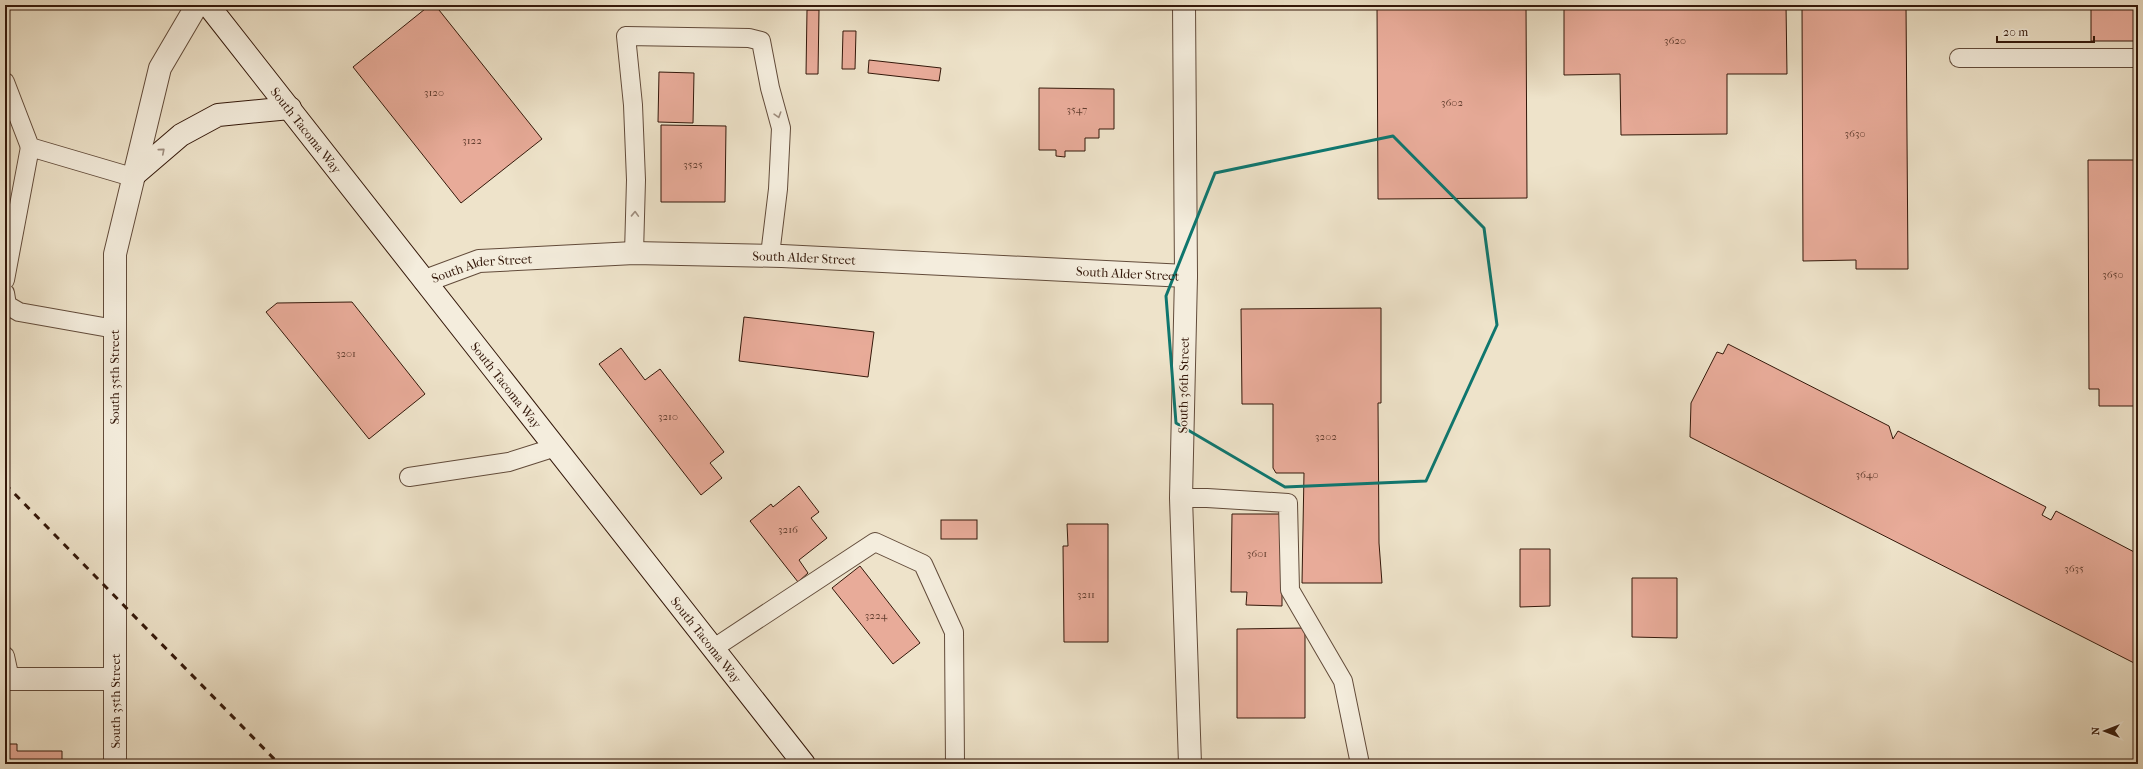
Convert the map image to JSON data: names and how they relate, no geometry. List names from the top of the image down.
{
  "streets": {
    "street": [
      "South Tacoma Way",
      "South Alder Street",
      "South 35th Street",
      "South 36th Street"
    ]
  },
  "crossings": [
    ["South Tacoma Way", "South Alder Street"],
    ["South Alder Street", "South 36th Street"]
  ],
  "house_numbers": [
    "3620",
    "3120",
    "3602",
    "3547",
    "3630",
    "3122",
    "3525",
    "3650",
    "3201",
    "3210",
    "3202",
    "3640",
    "3216",
    "3601",
    "3635",
    "3211",
    "3224"
  ],
  "scale_bar": "20 m",
  "north": "left"
}
